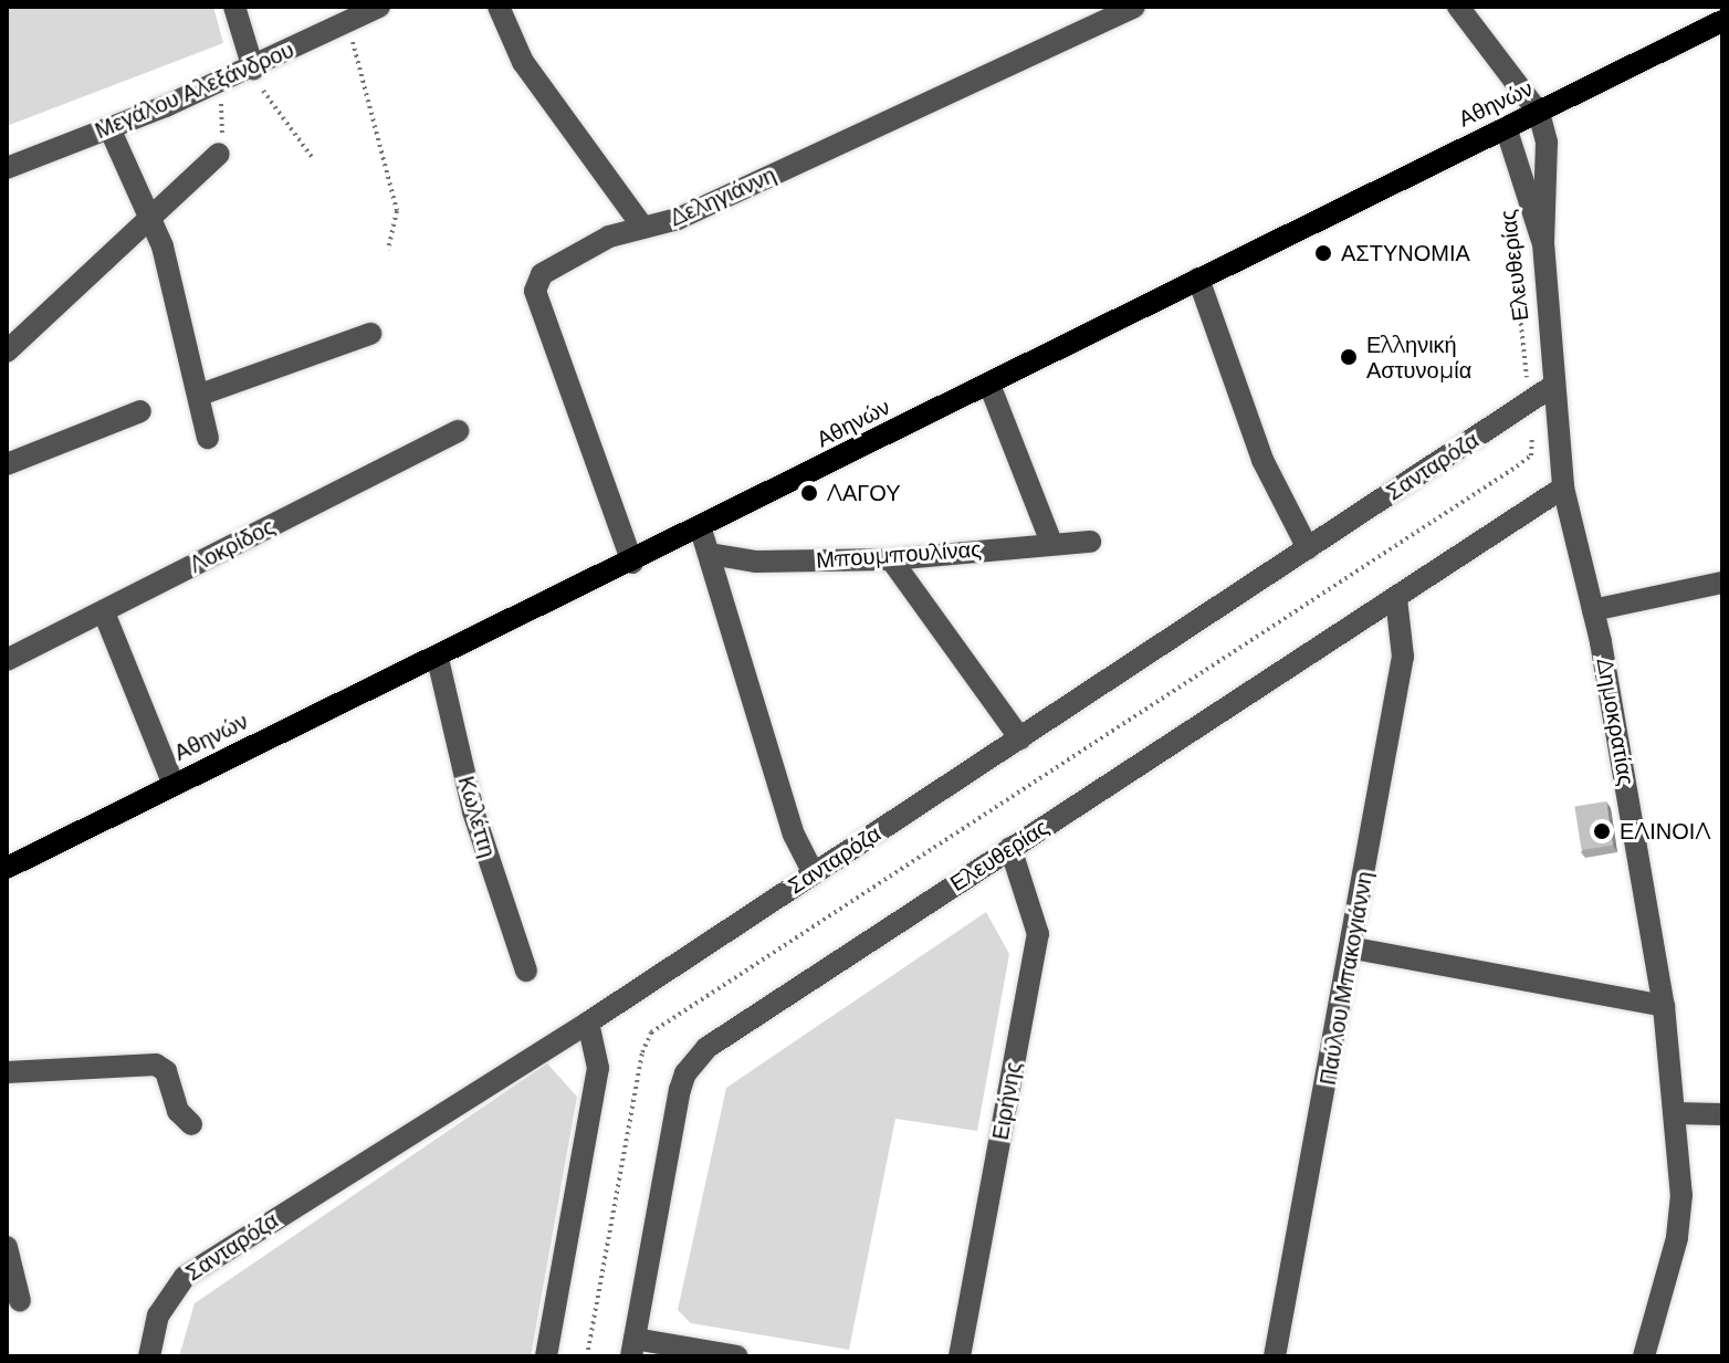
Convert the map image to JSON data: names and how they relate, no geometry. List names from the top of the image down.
{
  "streets": {
    "main road": ["Αθηνών"],
    "street": [
      "Μεγάλου Αλεξάνδρου",
      "Δεληγιάννη",
      "Ελευθερίας",
      "Σανταρόζα",
      "Λοκρίδος",
      "Μπουμπουλίνας",
      "Δημοκρατίας",
      "Κωλέττη",
      "Παύλου Μπακογιάννη",
      "Ειρήνης"
    ]
  },
  "crossings": [
    ["Αθηνών", "Δεληγιάννη"],
    ["Αθηνών", "Δημοκρατίας"],
    ["Αθηνών", "Κωλέττη"],
    ["Ελευθερίας", "Σανταρόζα"],
    ["Ελευθερίας", "Δημοκρατίας"],
    ["Ελευθερίας", "Παύλου Μπακογιάννη"],
    ["Ελευθερίας", "Ειρήνης"],
    ["Σανταρόζα", "Δημοκρατίας"]
  ],
  "places": [
    "ΑΣΤΥΝΟΜΙΑ",
    "Ελληνική Αστυνομία",
    "ΛΑΓΟΥ",
    "ΕΛΙΝΟΙΛ"
  ]
}
